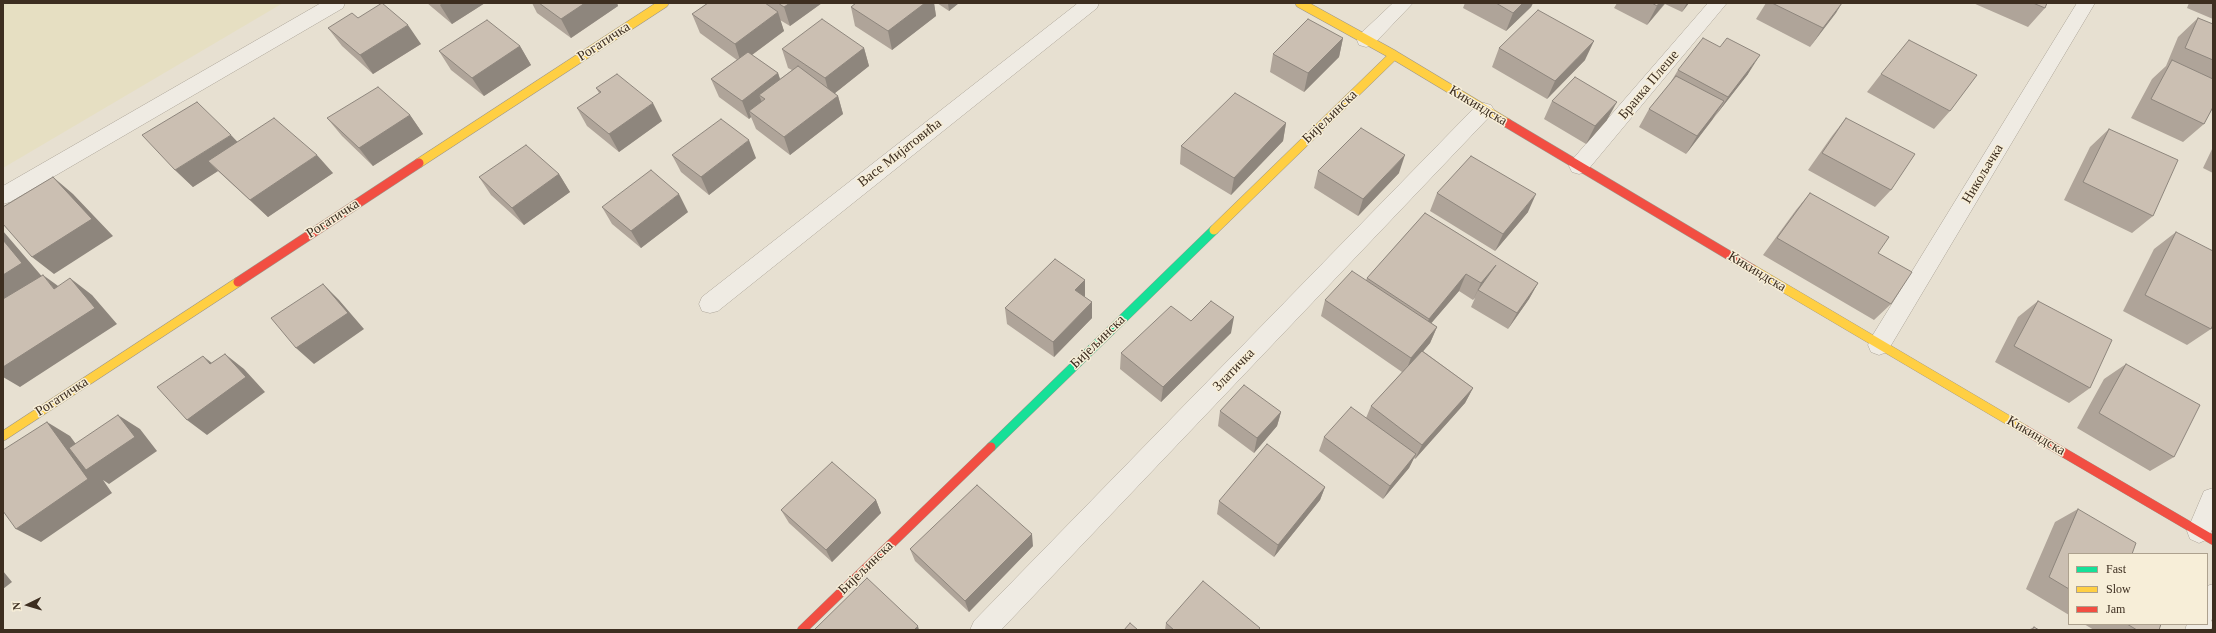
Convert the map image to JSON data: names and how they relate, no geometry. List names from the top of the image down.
{
  "streets": {
    "street": [
      "Рогатичка",
      "Бранка Плеше",
      "Кикиндска",
      "Бијељинска",
      "Васе Мијатовића",
      "Никољачка",
      "Златичка"
    ]
  },
  "crossings": [
    ["Бранка Плеше", "Кикиндска"],
    ["Кикиндска", "Бијељинска"],
    ["Кикиндска", "Никољачка"],
    ["Кикиндска", "Златичка"]
  ],
  "legend": ["Fast", "Slow", "Jam"],
  "north": "left"
}
